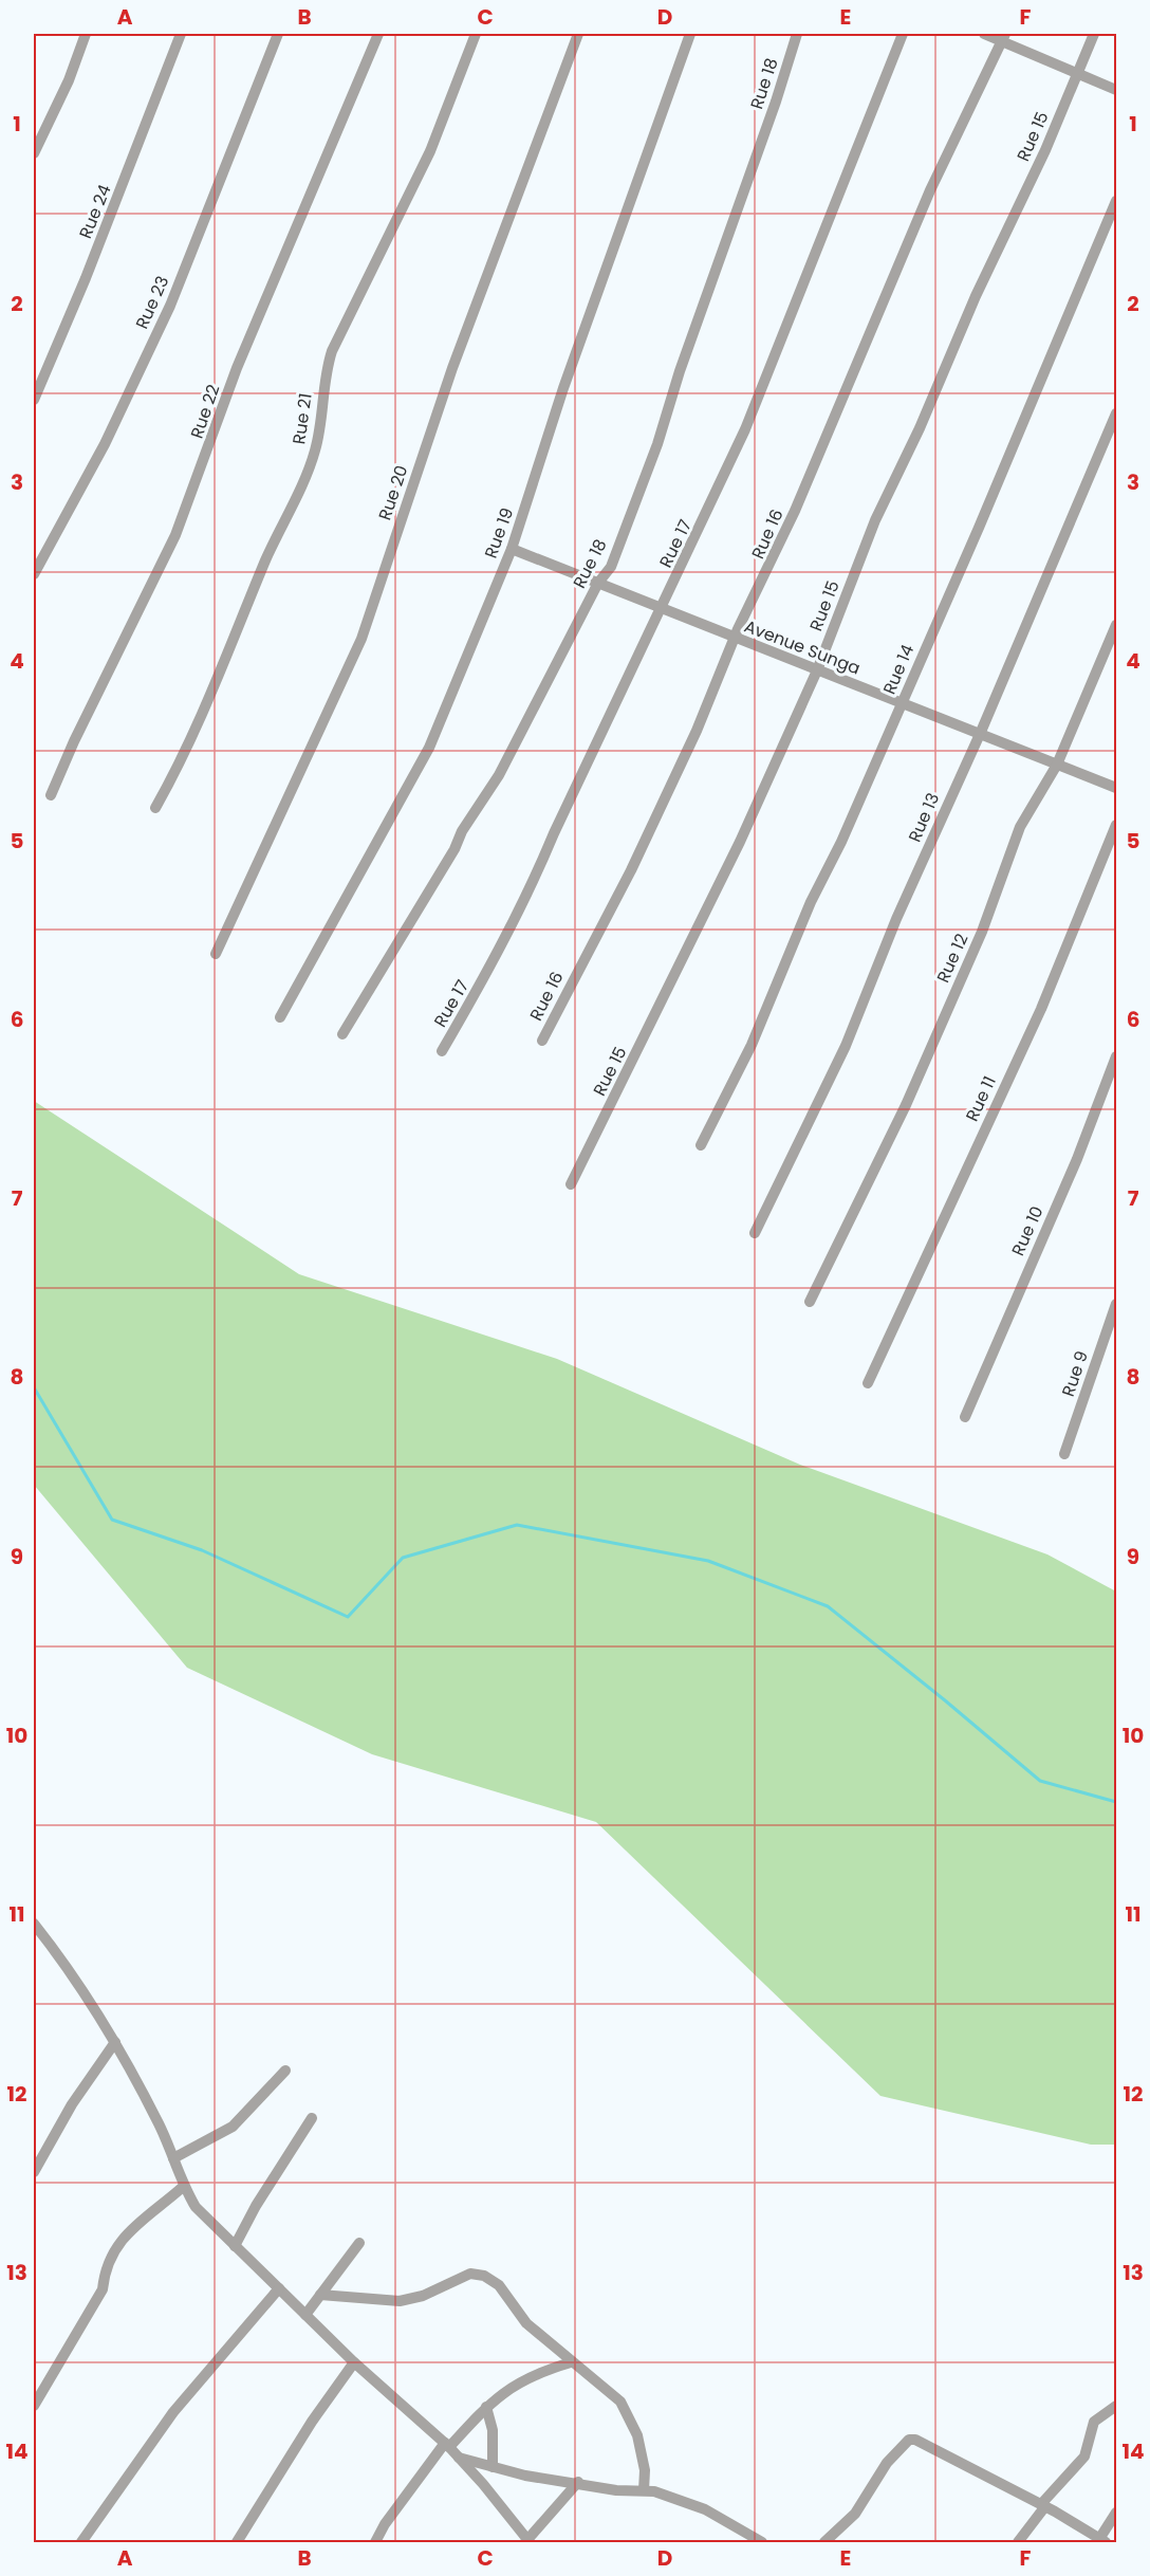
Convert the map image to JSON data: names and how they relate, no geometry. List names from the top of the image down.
{
  "streets": {
    "street": [
      "Rue 18",
      "Rue 15",
      "Rue 24",
      "Rue 23",
      "Rue 22",
      "Rue 21",
      "Rue 20",
      "Rue 19",
      "Rue 16",
      "Rue 17",
      "Avenue Sunga",
      "Rue 14",
      "Rue 13",
      "Rue 12",
      "Rue 11",
      "Rue 10",
      "Rue 9"
    ]
  },
  "crossings": [
    ["Rue 18", "Avenue Sunga"],
    ["Rue 15", "Avenue Sunga"],
    ["Rue 19", "Avenue Sunga"],
    ["Rue 16", "Avenue Sunga"],
    ["Rue 17", "Avenue Sunga"],
    ["Avenue Sunga", "Rue 14"],
    ["Avenue Sunga", "Rue 13"],
    ["Avenue Sunga", "Rue 12"]
  ],
  "grid": {
    "columns": [
      "A",
      "B",
      "C",
      "D",
      "E",
      "F"
    ],
    "rows": [
      "1",
      "2",
      "3",
      "4",
      "5",
      "6",
      "7",
      "8",
      "9",
      "10",
      "11",
      "12",
      "13",
      "14"
    ]
  }
}
